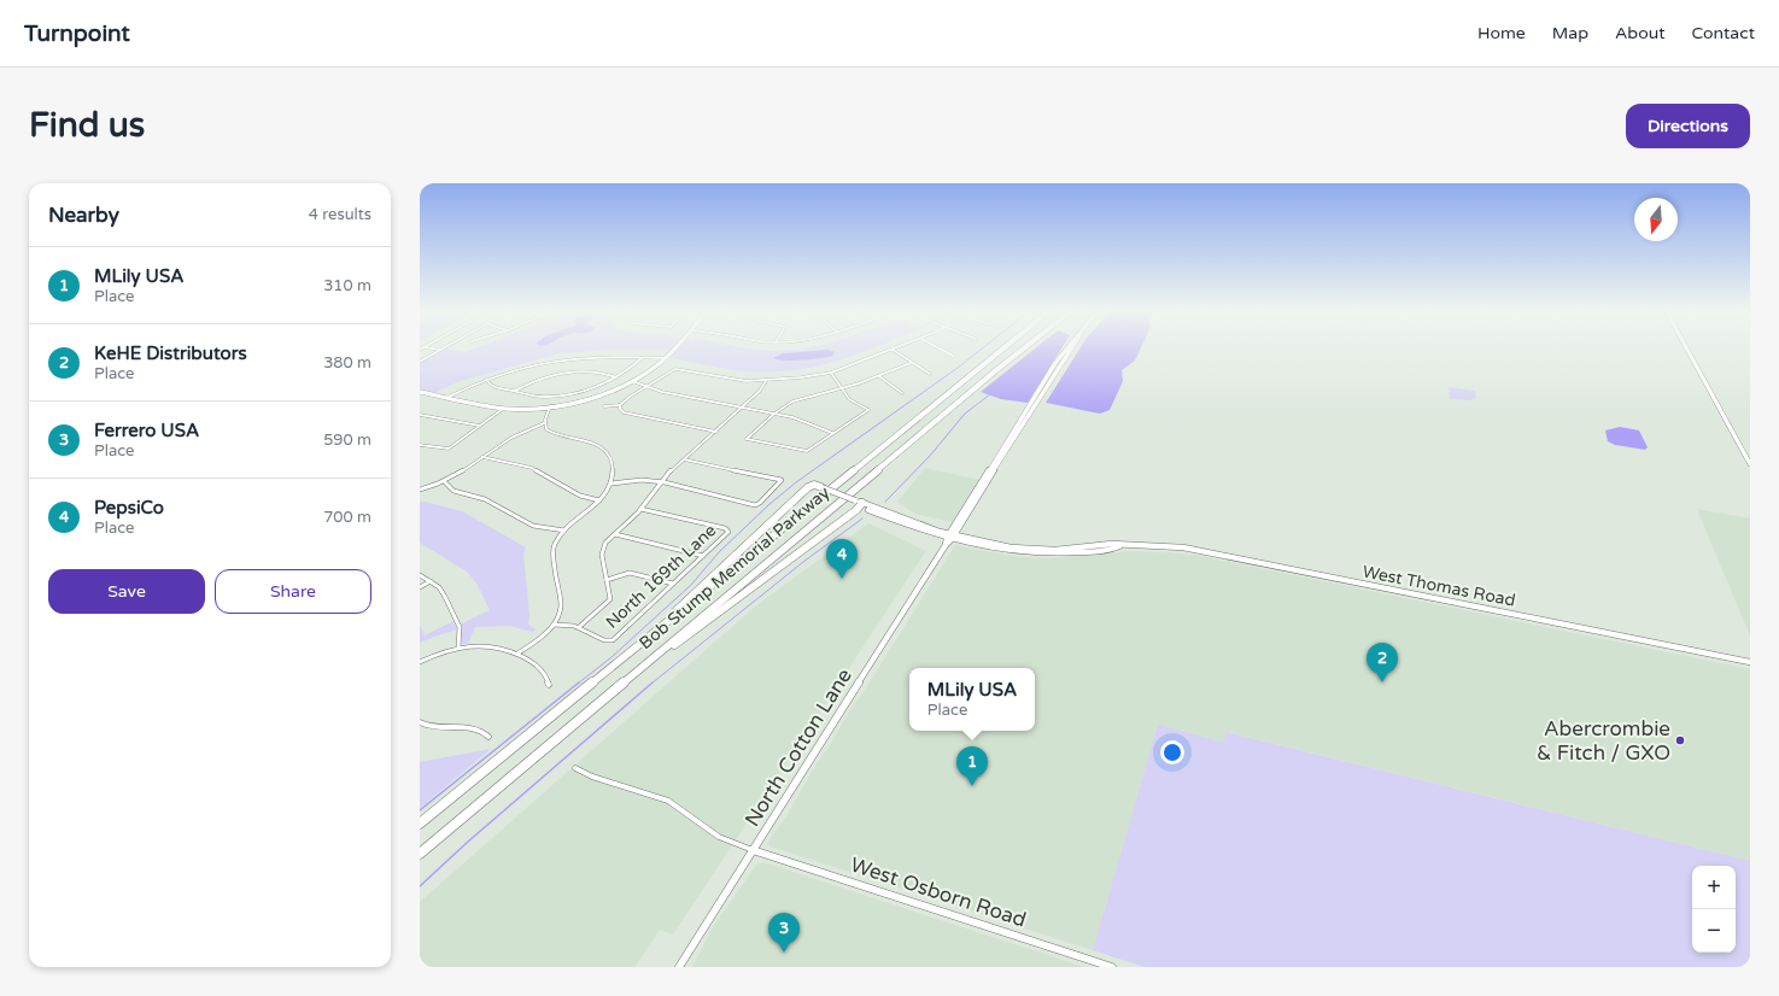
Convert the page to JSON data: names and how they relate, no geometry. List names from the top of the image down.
{
  "streets": {
    "highway": ["Bob Stump Memorial Parkway"],
    "main road": ["West Thomas Road", "North Cotton Lane", "West Osborn Road"],
    "street": ["North 169th Lane"]
  },
  "crossings": [
    ["West Thomas Road", "North Cotton Lane"],
    ["North Cotton Lane", "West Osborn Road"]
  ],
  "places": ["Abercrombie & Fitch / GXO"],
  "north": "bottom",
  "page": {
    "header": "Turnpoint",
    "nav": [
      "Home",
      "Map",
      "About",
      "Contact"
    ],
    "buttons": [
      "Directions",
      ["Save", "Share"]
    ],
    "title": "Find us",
    "heading": ["Nearby", "4 results"],
    "list": [
      {
        "mark": "1",
        "name": "MLily USA",
        "note": "Place",
        "value": "310 m"
      },
      {
        "mark": "2",
        "name": "KeHE Distributors",
        "note": "Place",
        "value": "380 m"
      },
      {
        "mark": "3",
        "name": "Ferrero USA",
        "note": "Place",
        "value": "590 m"
      },
      {
        "mark": "4",
        "name": "PepsiCo",
        "note": "Place",
        "value": "700 m"
      }
    ],
    "pins": [
      "4",
      "2",
      "1",
      "3"
    ],
    "popup": ["MLily USA", "Place"],
    "map_buttons": ["+", "−"]
  }
}
